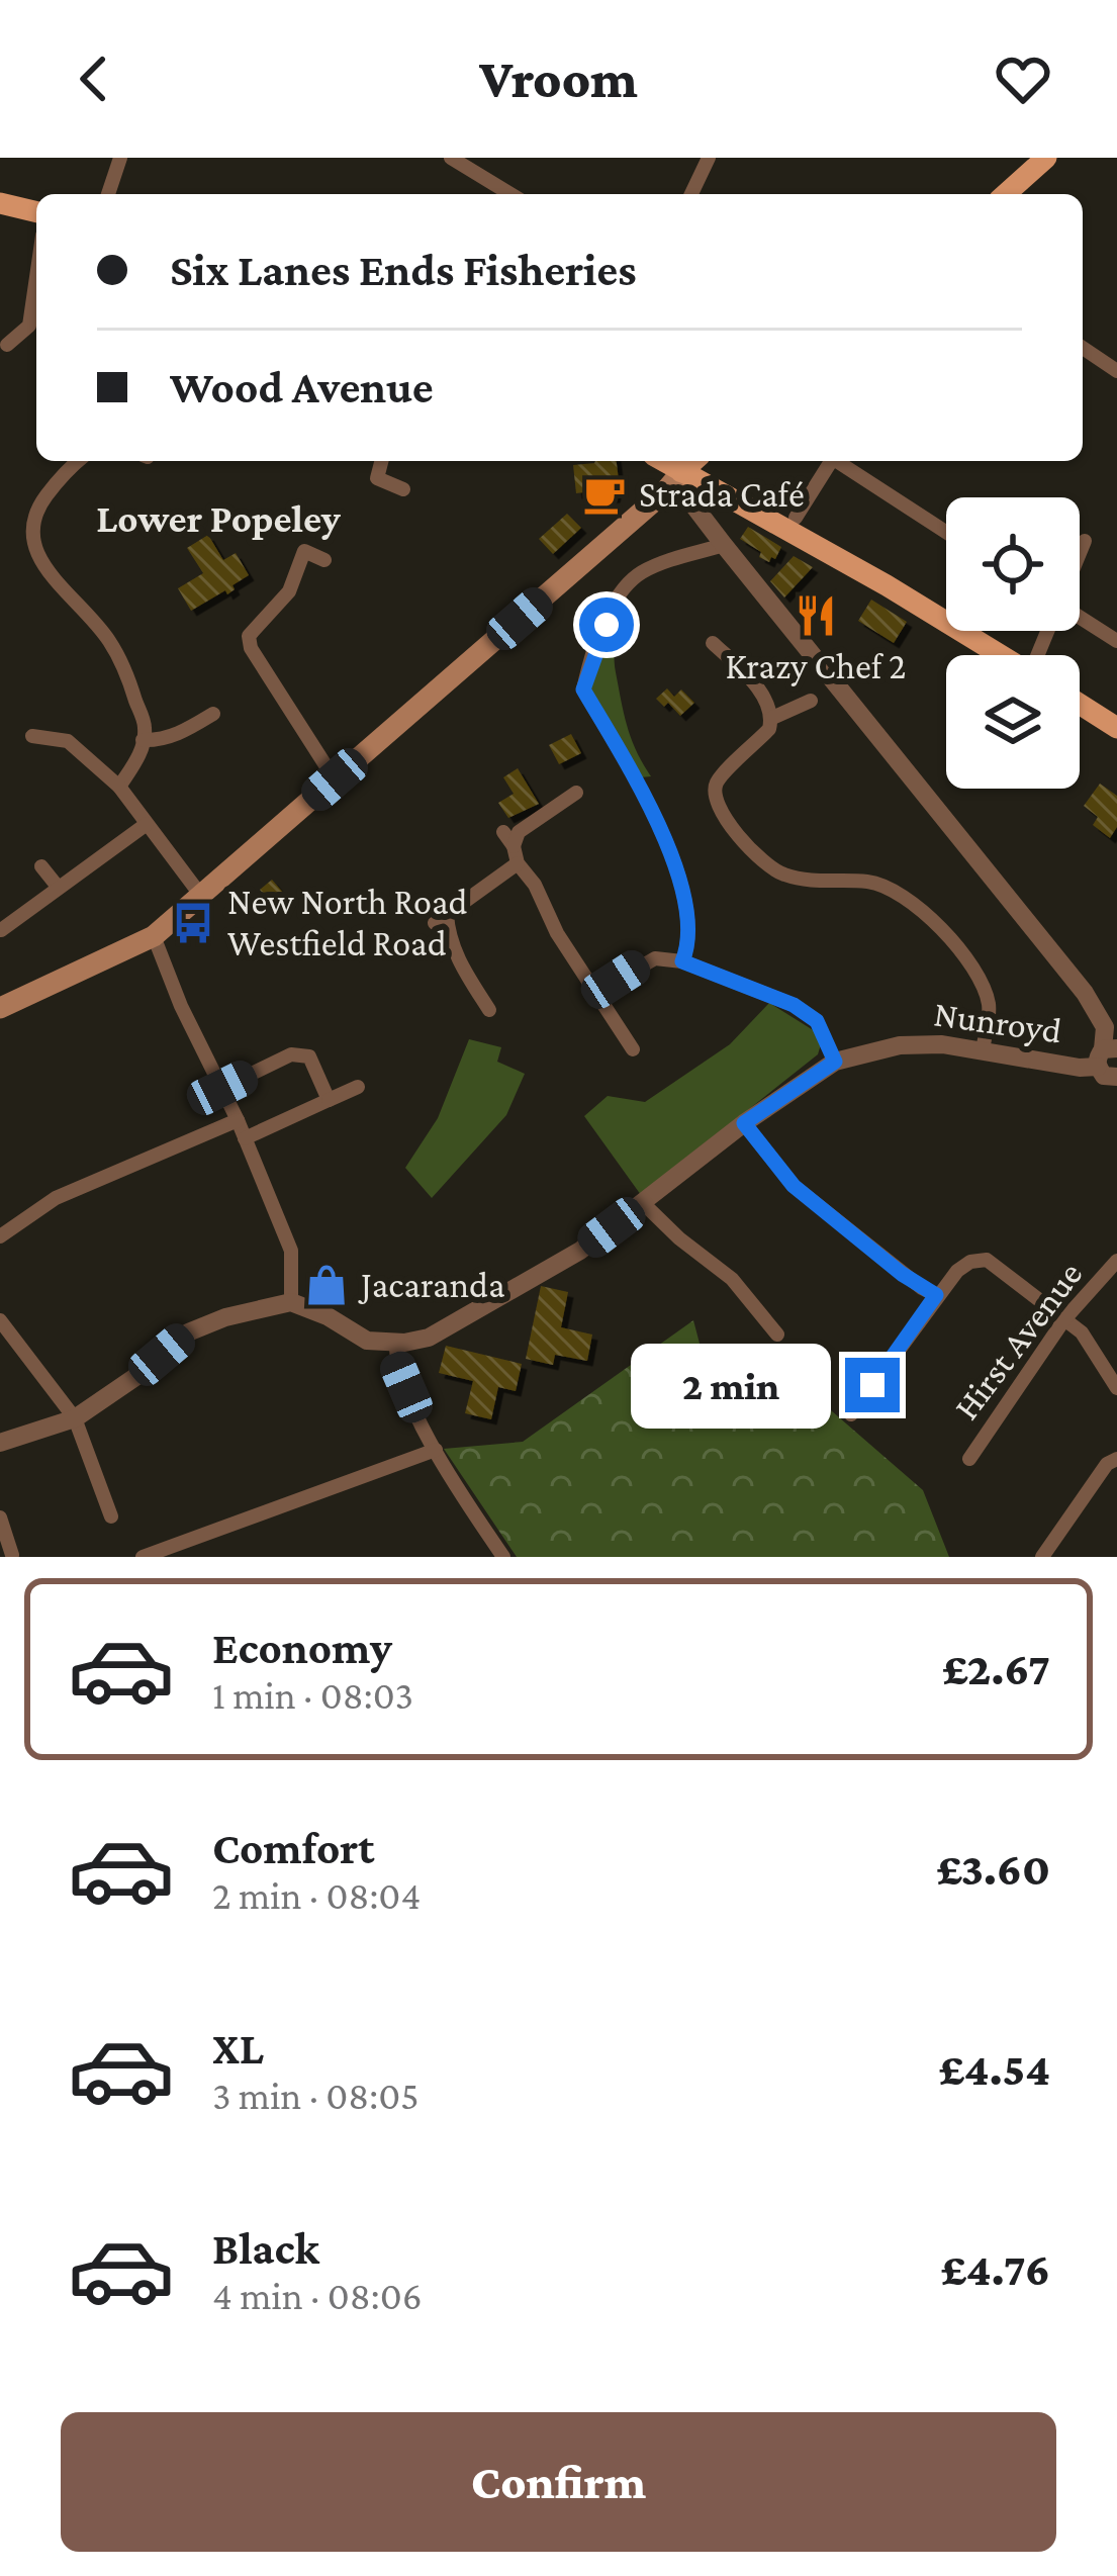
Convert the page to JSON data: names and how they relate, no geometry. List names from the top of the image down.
{
  "streets": {
    "street": ["Nunroyd", "Hirst Avenue"]
  },
  "districts": ["Lower Popeley"],
  "places": {
    "cafe": ["Strada Café"],
    "restaurant": ["Krazy Chef 2"],
    "bus stop": ["New North Road Westfield Road"],
    "shop": ["Jacaranda"]
  },
  "page": {
    "header": "Vroom",
    "banner": ["Six Lanes Ends Fisheries", "Wood Avenue"],
    "bubble": "2 min",
    "list": [
      {
        "name": "Economy",
        "note": "1 min · 08:03",
        "value": "£2.67"
      },
      {
        "name": "Comfort",
        "note": "2 min · 08:04",
        "value": "£3.60"
      },
      {
        "name": "XL",
        "note": "3 min · 08:05",
        "value": "£4.54"
      },
      {
        "name": "Black",
        "note": "4 min · 08:06",
        "value": "£4.76"
      }
    ],
    "buttons": "Confirm"
  }
}
